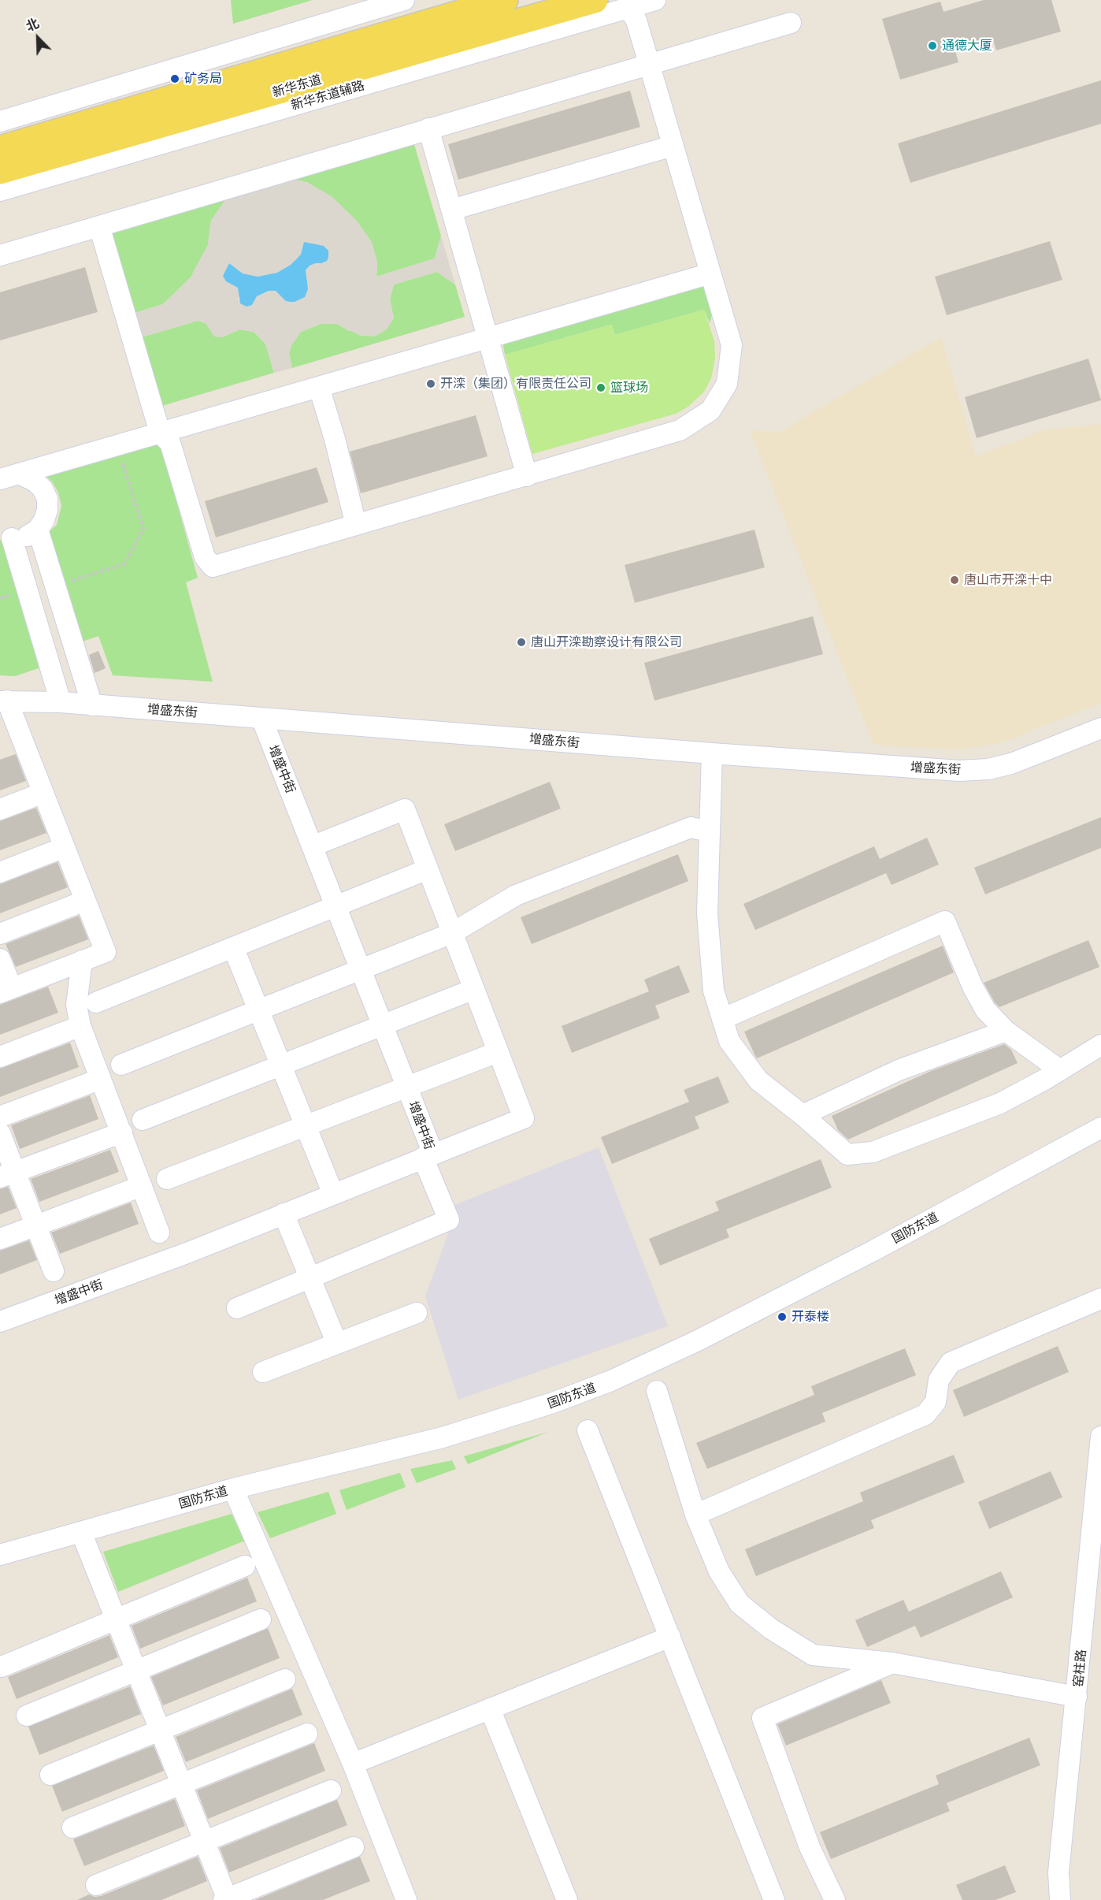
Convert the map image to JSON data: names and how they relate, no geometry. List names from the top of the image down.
{
  "streets": {
    "main road": ["新华东道"],
    "street": [
      "新华东道辅路",
      "增盛东街",
      "增盛中街",
      "国防东道",
      "窑柱路"
    ]
  },
  "crossings": [
    ["增盛东街", "增盛中街"]
  ],
  "places": [
    "通德大厦",
    "矿务局",
    "开滦（集团）有限责任公司",
    "篮球场",
    "唐山市开滦十中",
    "唐山开滦勘察设计有限公司",
    "开泰楼"
  ],
  "north": "top left"
}
